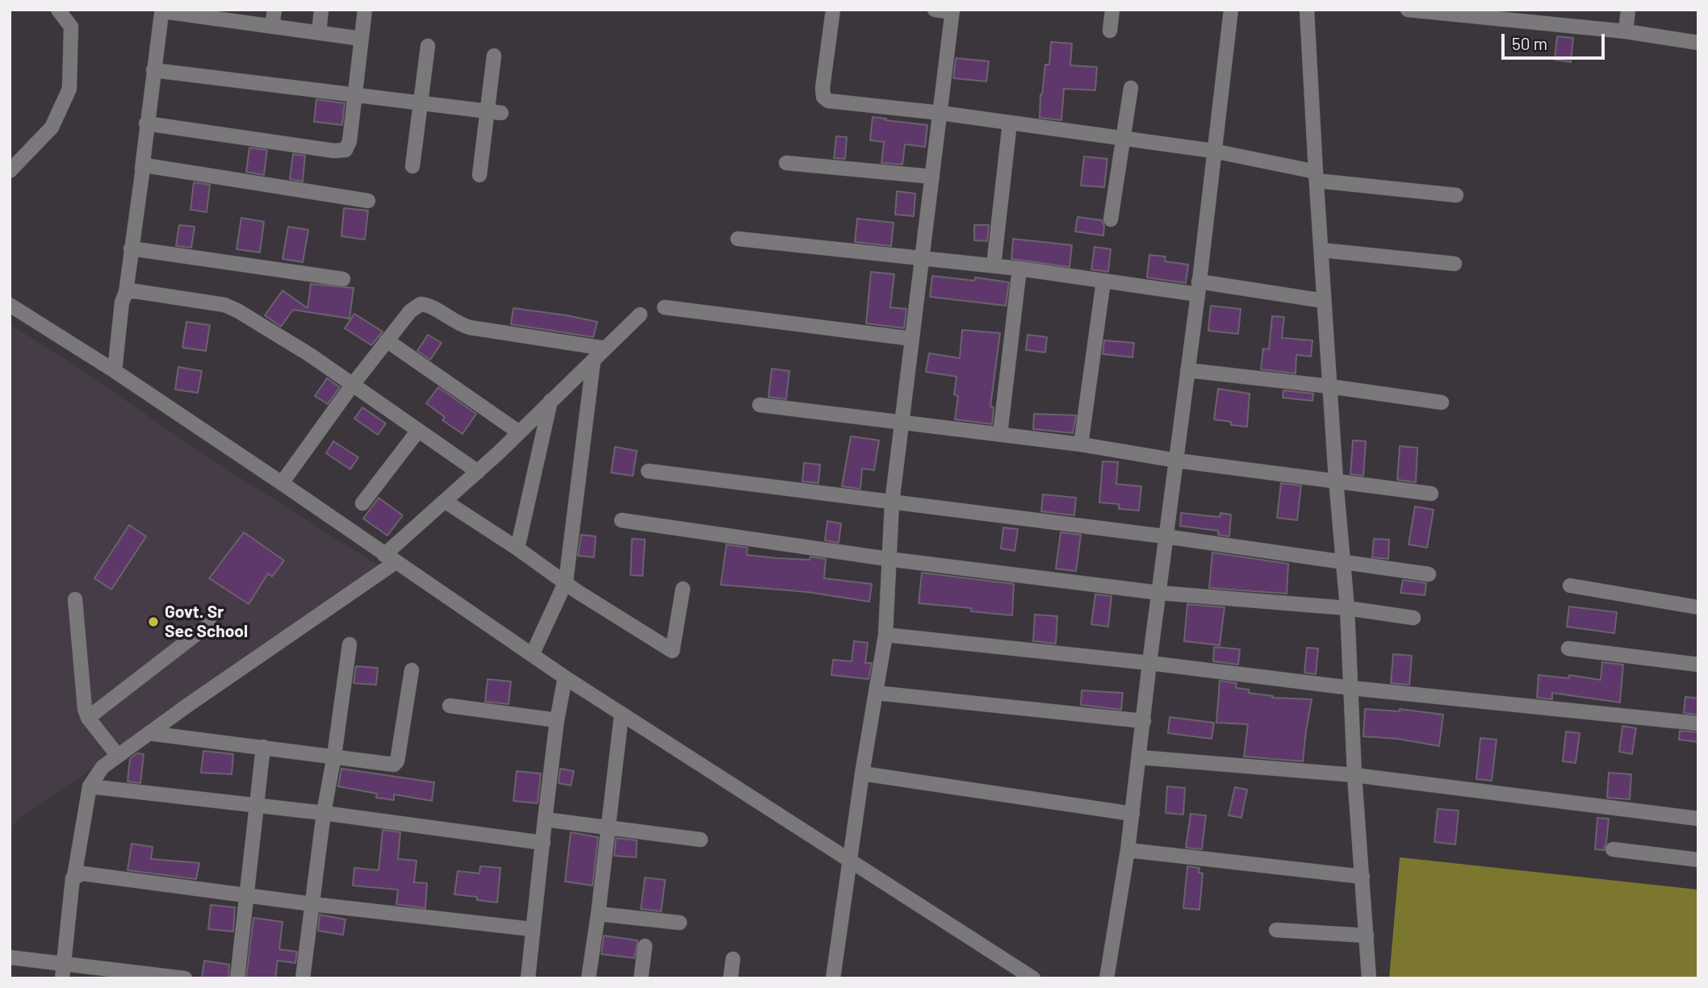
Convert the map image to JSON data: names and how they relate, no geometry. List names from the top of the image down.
{
  "places": ["Govt. Sr Sec School"],
  "scale_bar": "50 m"
}
